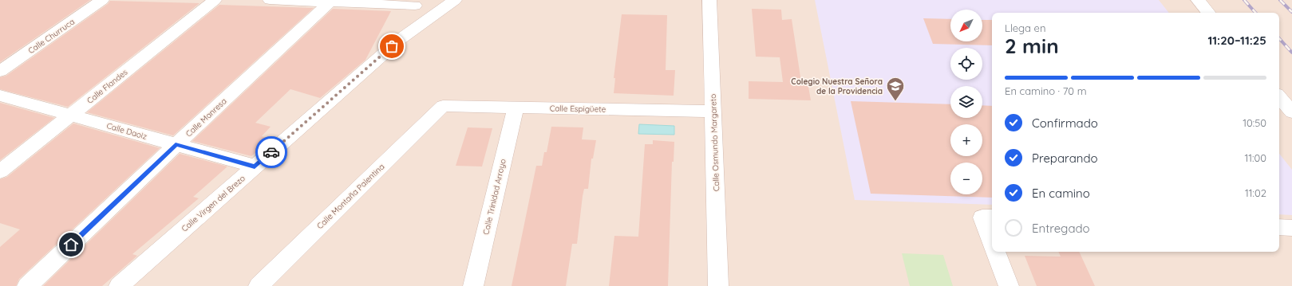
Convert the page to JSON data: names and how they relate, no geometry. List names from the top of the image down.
{
  "streets": {
    "street": [
      "Calle Churruca",
      "Calle Flandes",
      "Calle Espigüete",
      "Calle Manresa",
      "Calle Daoiz",
      "Calle Osmundo Margareto",
      "Calle Montaña Palentina",
      "Calle Trinidad Arroyo",
      "Calle Virgen del Brezo"
    ]
  },
  "crossings": [
    ["Calle Flandes", "Calle Daoiz"],
    ["Calle Espigüete", "Calle Osmundo Margareto"],
    ["Calle Espigüete", "Calle Montaña Palentina"],
    ["Calle Espigüete", "Calle Trinidad Arroyo"],
    ["Calle Manresa", "Calle Daoiz"],
    ["Calle Daoiz", "Calle Virgen del Brezo"]
  ],
  "places": {
    "school or university": ["Colegio Nuestra Señora de la Providencia"]
  },
  "north": "bottom left",
  "page": {
    "map_buttons": ["+", "−"],
    "heading": ["2 min", "Llega en", "11:20–11:25"],
    "bar": "En camino · 70 m",
    "list": [
      ["Confirmado", "10:50"],
      ["Preparando", "11:00"],
      ["En camino", "11:02"],
      "Entregado"
    ]
  }
}
